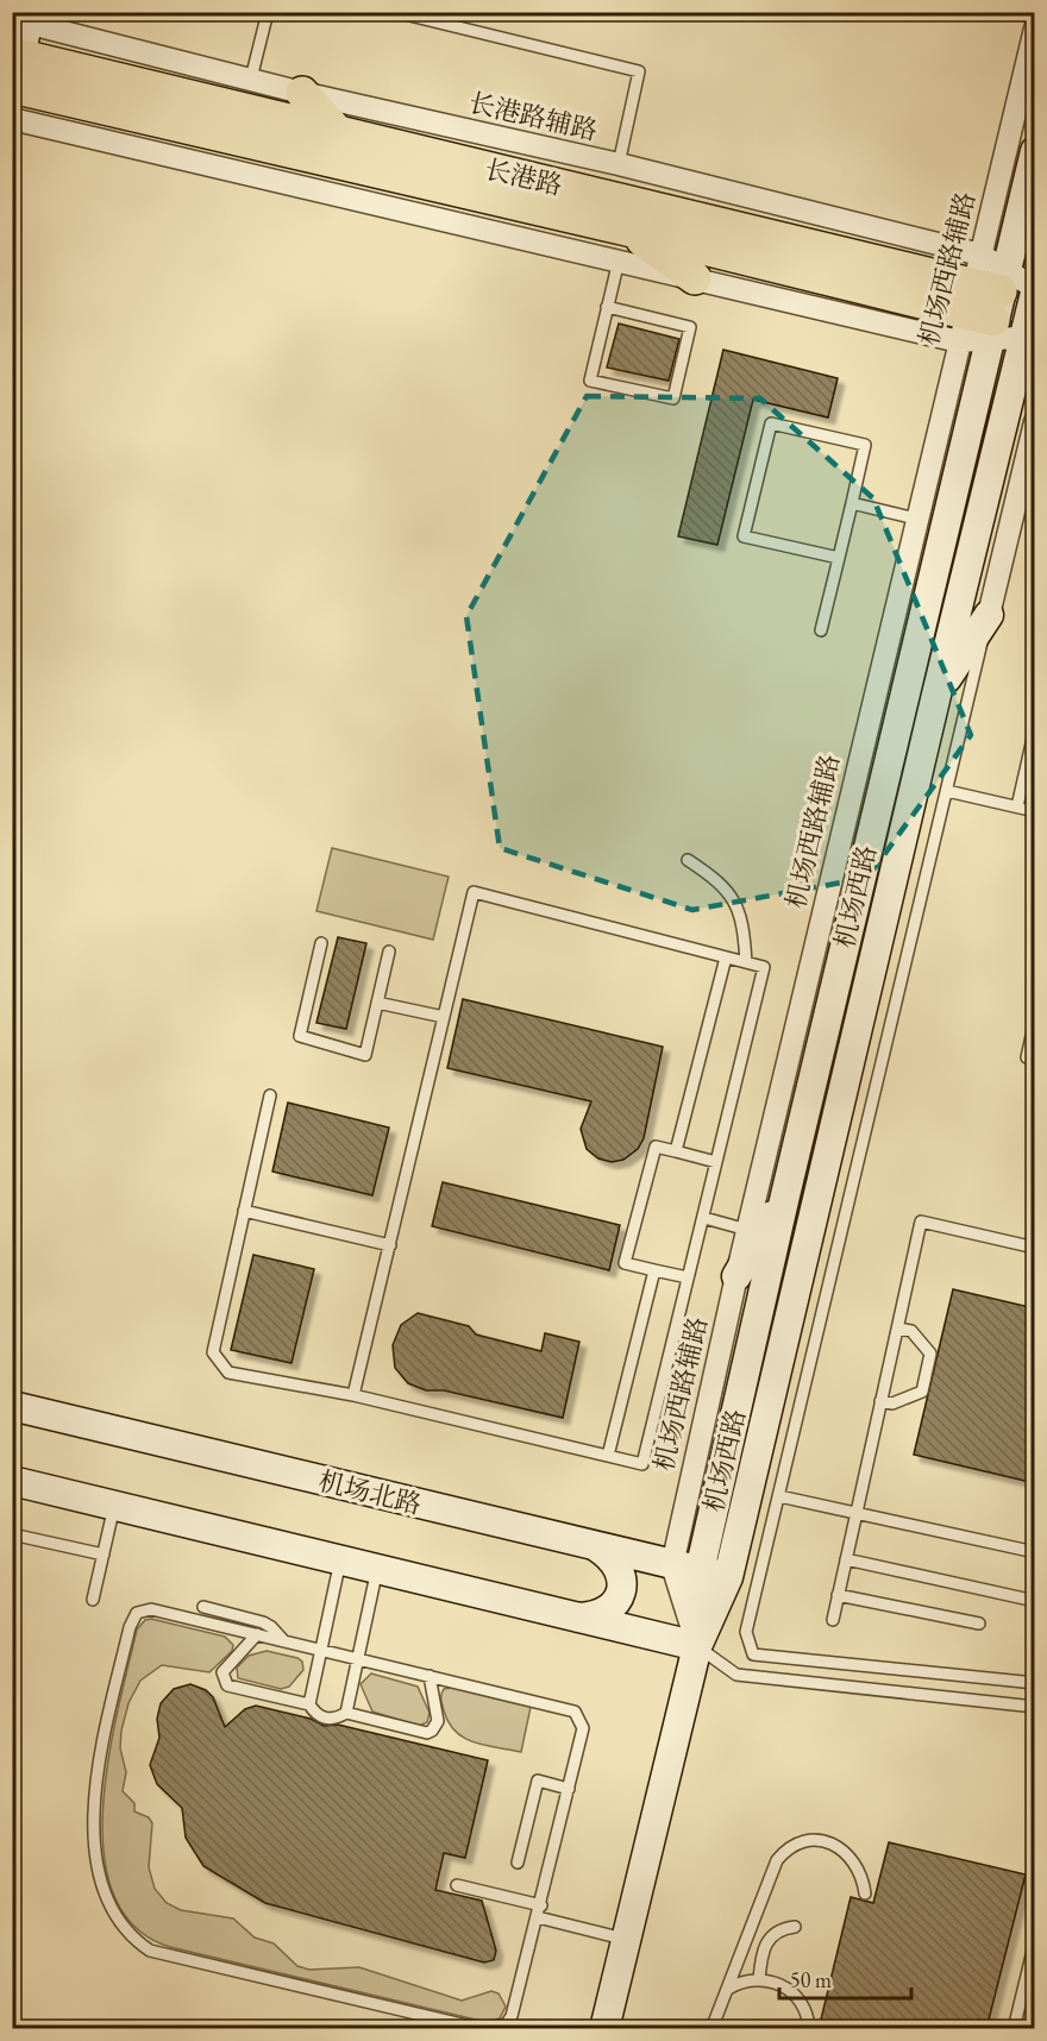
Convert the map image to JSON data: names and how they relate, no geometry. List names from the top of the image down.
{
  "streets": {
    "main road": ["长港路", "机场西路", "机场北路"],
    "street": ["长港路辅路", "机场西路辅路"]
  },
  "crossings": [
    ["长港路辅路", "长港路"],
    ["长港路辅路", "机场西路辅路"],
    ["长港路辅路", "机场西路"],
    ["长港路", "机场西路辅路"],
    ["长港路", "机场西路"],
    ["机场西路辅路", "机场西路"],
    ["机场西路辅路", "机场北路"],
    ["机场西路", "机场北路"]
  ],
  "scale_bar": "50 m"
}
